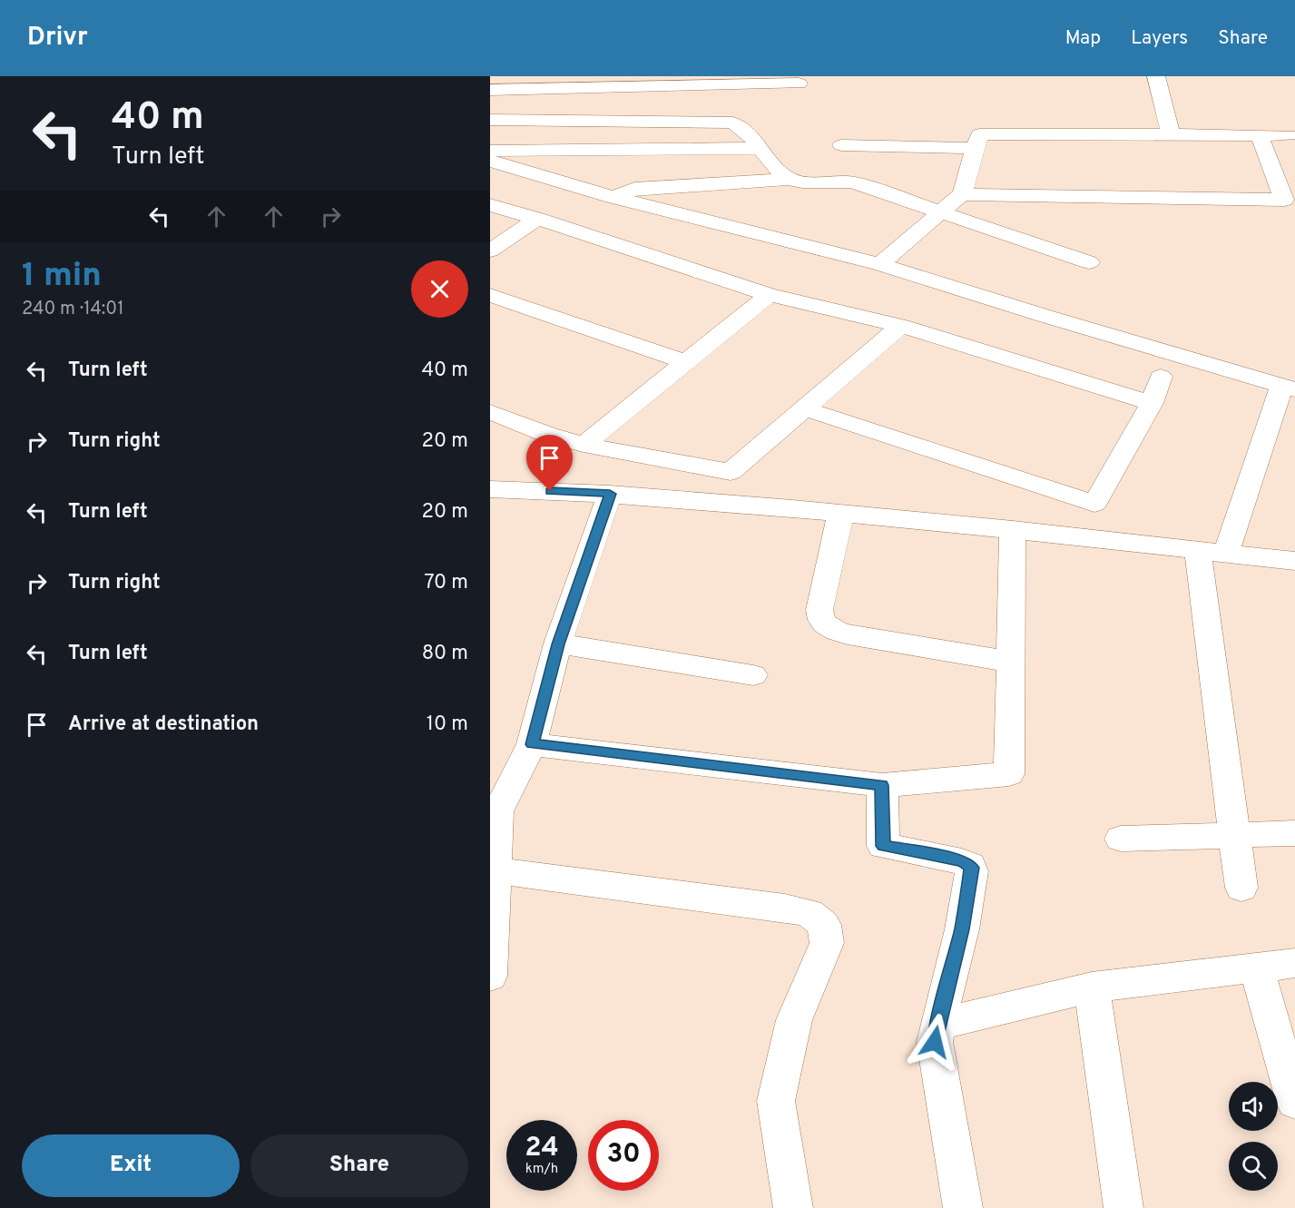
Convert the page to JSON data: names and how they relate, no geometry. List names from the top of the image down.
{
  "page": {
    "header": "Drivr",
    "nav": ["Map", "Layers", "Share"],
    "turn": ["40 m", "Turn left"],
    "heading": ["1 min", "240 m · 14:01"],
    "list": [
      {
        "name": "Turn left",
        "value": "40 m"
      },
      {
        "name": "Turn right",
        "value": "20 m"
      },
      {
        "name": "Turn left",
        "value": "20 m"
      },
      {
        "name": "Turn right",
        "value": "70 m"
      },
      {
        "name": "Turn left",
        "value": "80 m"
      },
      {
        "name": "Arrive at destination",
        "value": "10 m"
      }
    ],
    "speed": "24 km/h",
    "limit": "30",
    "buttons": ["Exit", "Share"]
  }
}
